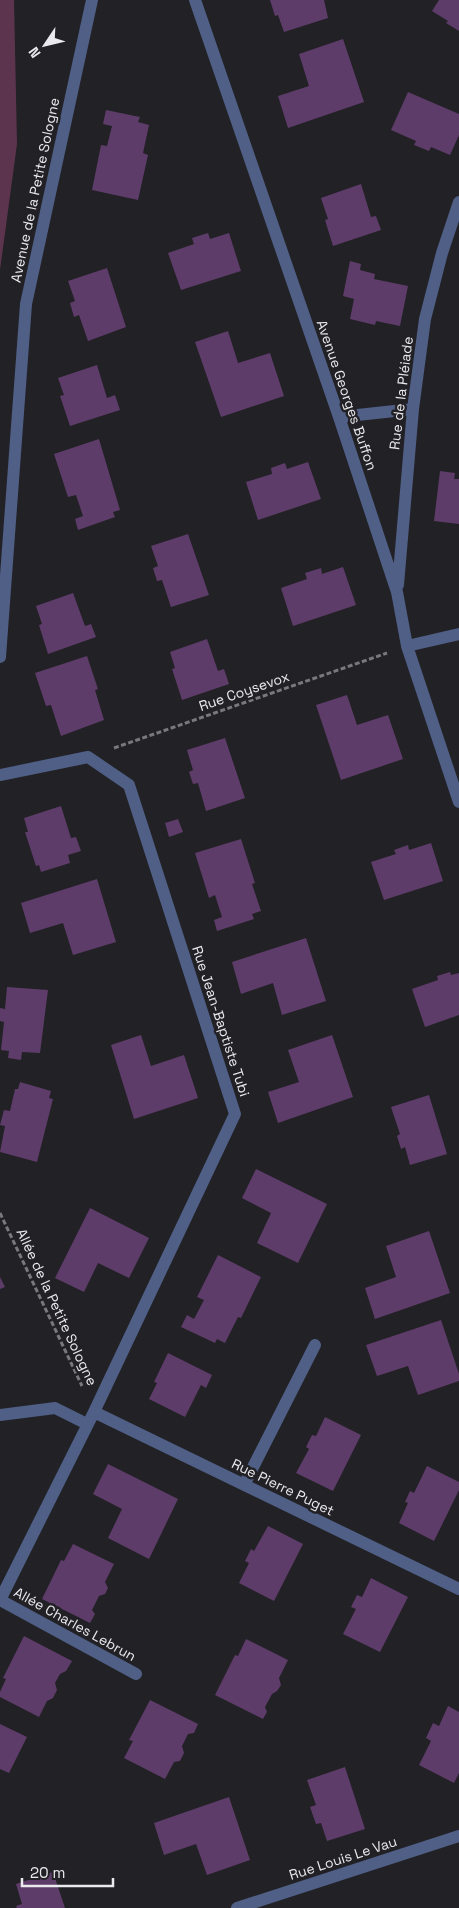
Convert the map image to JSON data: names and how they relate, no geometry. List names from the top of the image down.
{
  "streets": {
    "street": [
      "Avenue de la Petite Sologne",
      "Rue de la Pléiade",
      "Avenue Georges Buffon",
      "Rue Jean-Baptiste Tubi",
      "Rue Pierre Puget",
      "Allée Charles Lebrun",
      "Rue Louis Le Vau"
    ],
    "path": ["Rue Coysevox", "Allée de la Petite Sologne"]
  },
  "crossings": [
    ["Rue de la Pléiade", "Avenue Georges Buffon"],
    ["Avenue Georges Buffon", "Rue Coysevox"],
    ["Rue Coysevox", "Rue Jean-Baptiste Tubi"],
    ["Rue Jean-Baptiste Tubi", "Allée de la Petite Sologne"],
    ["Rue Jean-Baptiste Tubi", "Rue Pierre Puget"],
    ["Rue Jean-Baptiste Tubi", "Allée Charles Lebrun"],
    ["Allée de la Petite Sologne", "Rue Pierre Puget"]
  ],
  "scale_bar": "20 m",
  "north": "bottom left"
}
